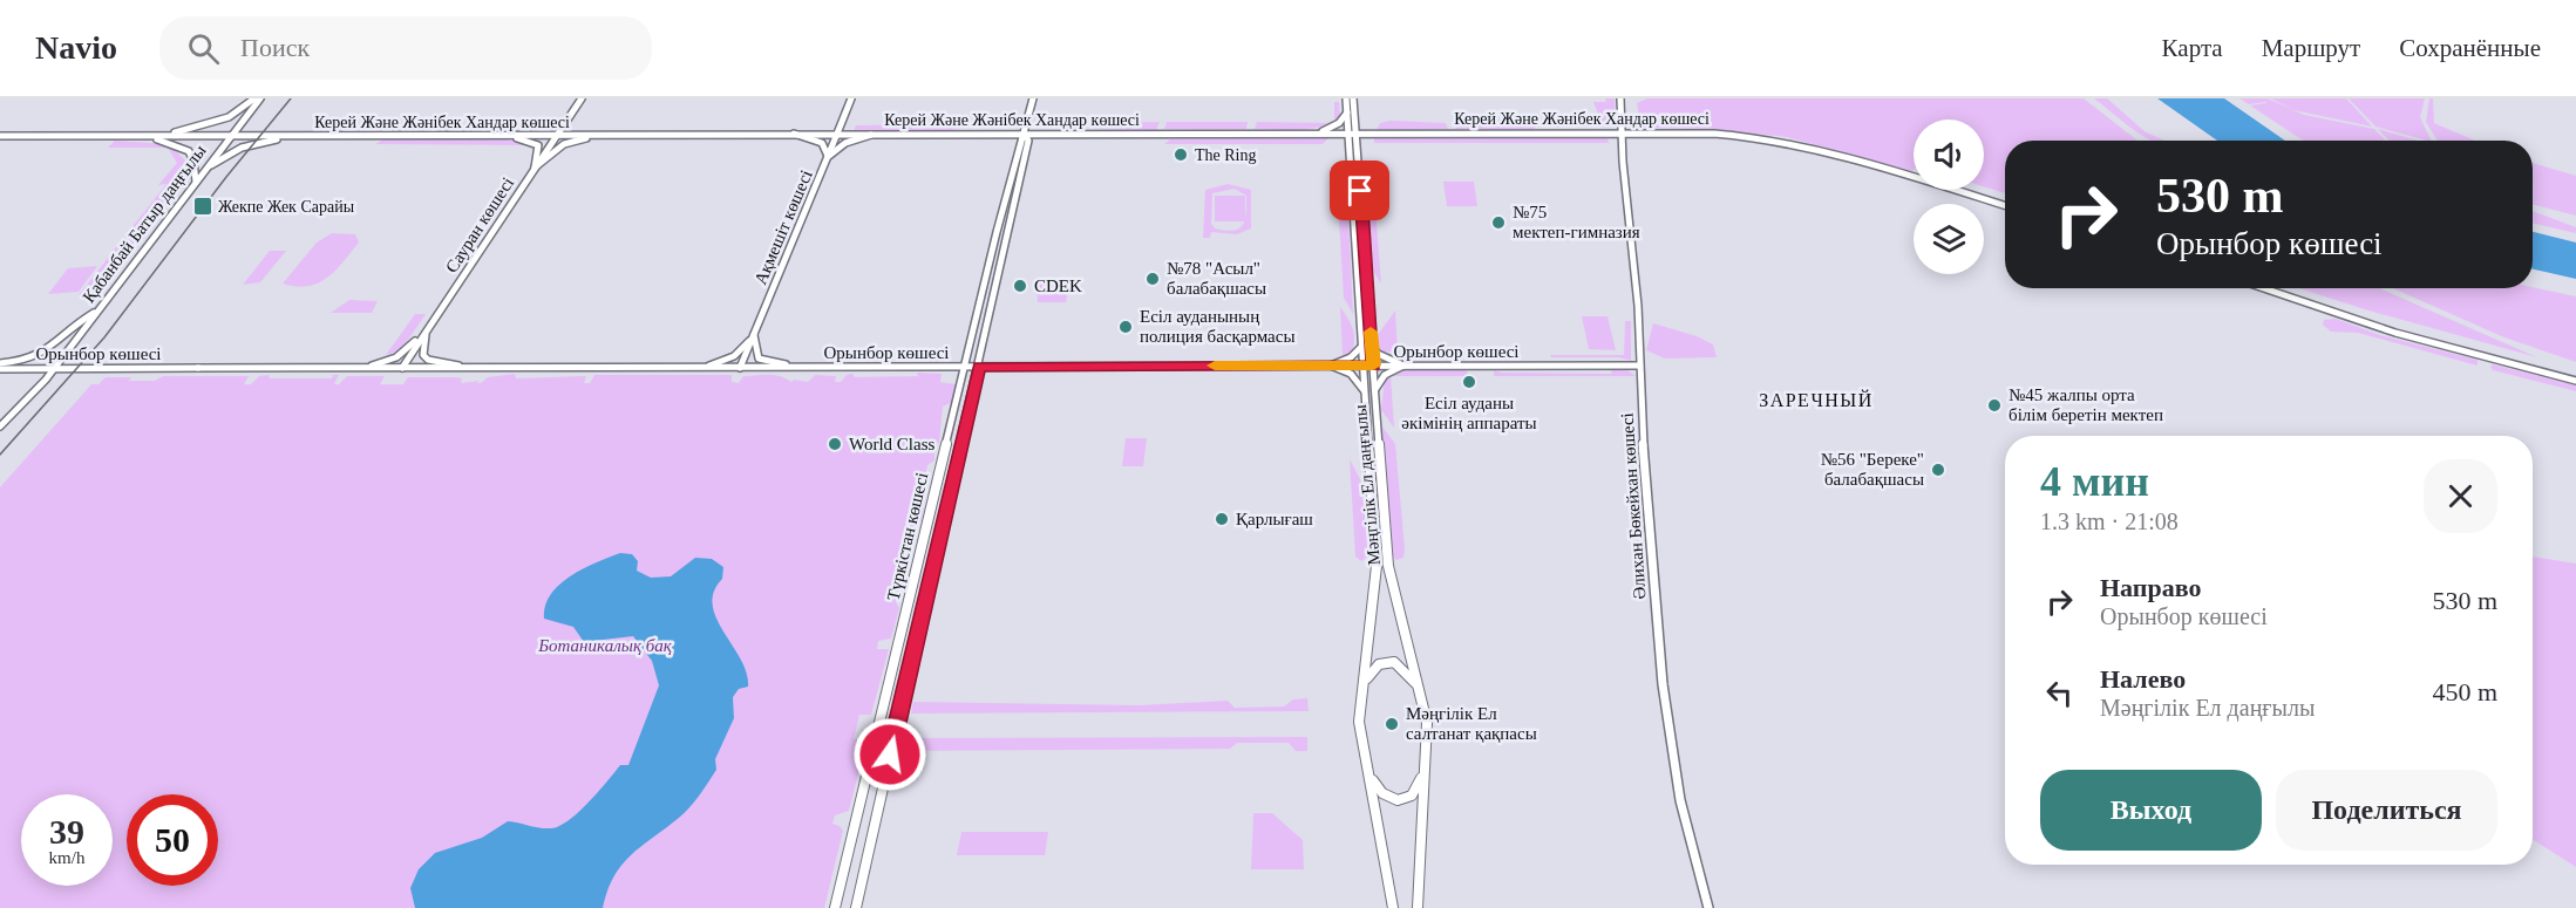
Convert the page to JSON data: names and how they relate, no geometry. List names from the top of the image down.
{
  "streets": {
    "main road": [
      "Керей Және Жәнібек Хандар көшесі",
      "Қабанбай Батыр даңғылы",
      "Ақмешіт көшесі",
      "Мәңгілік Ел даңғылы",
      "Түркістан көшесі"
    ],
    "street": ["Сауран көшесі", "Орынбор көшесі", "Әлихан Бөкейхан көшесі"]
  },
  "crossings": [
    ["Керей Және Жәнібек Хандар көшесі", "Қабанбай Батыр даңғылы"],
    ["Керей Және Жәнібек Хандар көшесі", "Сауран көшесі"],
    ["Керей Және Жәнібек Хандар көшесі", "Ақмешіт көшесі"],
    ["Керей Және Жәнібек Хандар көшесі", "Мәңгілік Ел даңғылы"],
    ["Керей Және Жәнібек Хандар көшесі", "Әлихан Бөкейхан көшесі"],
    ["Керей Және Жәнібек Хандар көшесі", "Түркістан көшесі"],
    ["Қабанбай Батыр даңғылы", "Орынбор көшесі"],
    ["Сауран көшесі", "Орынбор көшесі"],
    ["Ақмешіт көшесі", "Орынбор көшесі"],
    ["Орынбор көшесі", "Мәңгілік Ел даңғылы"],
    ["Орынбор көшесі", "Әлихан Бөкейхан көшесі"],
    ["Орынбор көшесі", "Түркістан көшесі"]
  ],
  "districts": ["ЗАРЕЧНЫЙ"],
  "parks": ["Ботаникалық бақ"],
  "places": {
    "other": [
      "The Ring",
      "№75 мектеп-гимназия",
      "№78 \"Асыл\" балабақшасы",
      "CDEK",
      "Есіл ауданының полиция басқармасы",
      "Есіл ауданы әкімінің аппараты",
      "№45 жалпы орта білім беретін мектеп",
      "World Class",
      "№56 \"Береке\" балабақшасы",
      "Қарлығаш",
      "Мәңгілік Ел салтанат қақпасы"
    ],
    "transit": ["Жекпе Жек Сарайы"]
  },
  "page": {
    "header": "Navio",
    "search": "Поиск",
    "nav": ["Карта", "Маршрут", "Сохранённые"],
    "turn": ["530 m", "Орынбор көшесі"],
    "heading": ["4 мин", "1.3 km · 21:08"],
    "list": [
      {
        "name": "Направо",
        "note": "Орынбор көшесі",
        "value": "530 m"
      },
      {
        "name": "Налево",
        "note": "Мәңгілік Ел даңғылы",
        "value": "450 m"
      }
    ],
    "buttons": ["Выход", "Поделиться"],
    "speed": "39 km/h",
    "limit": "50"
  }
}
